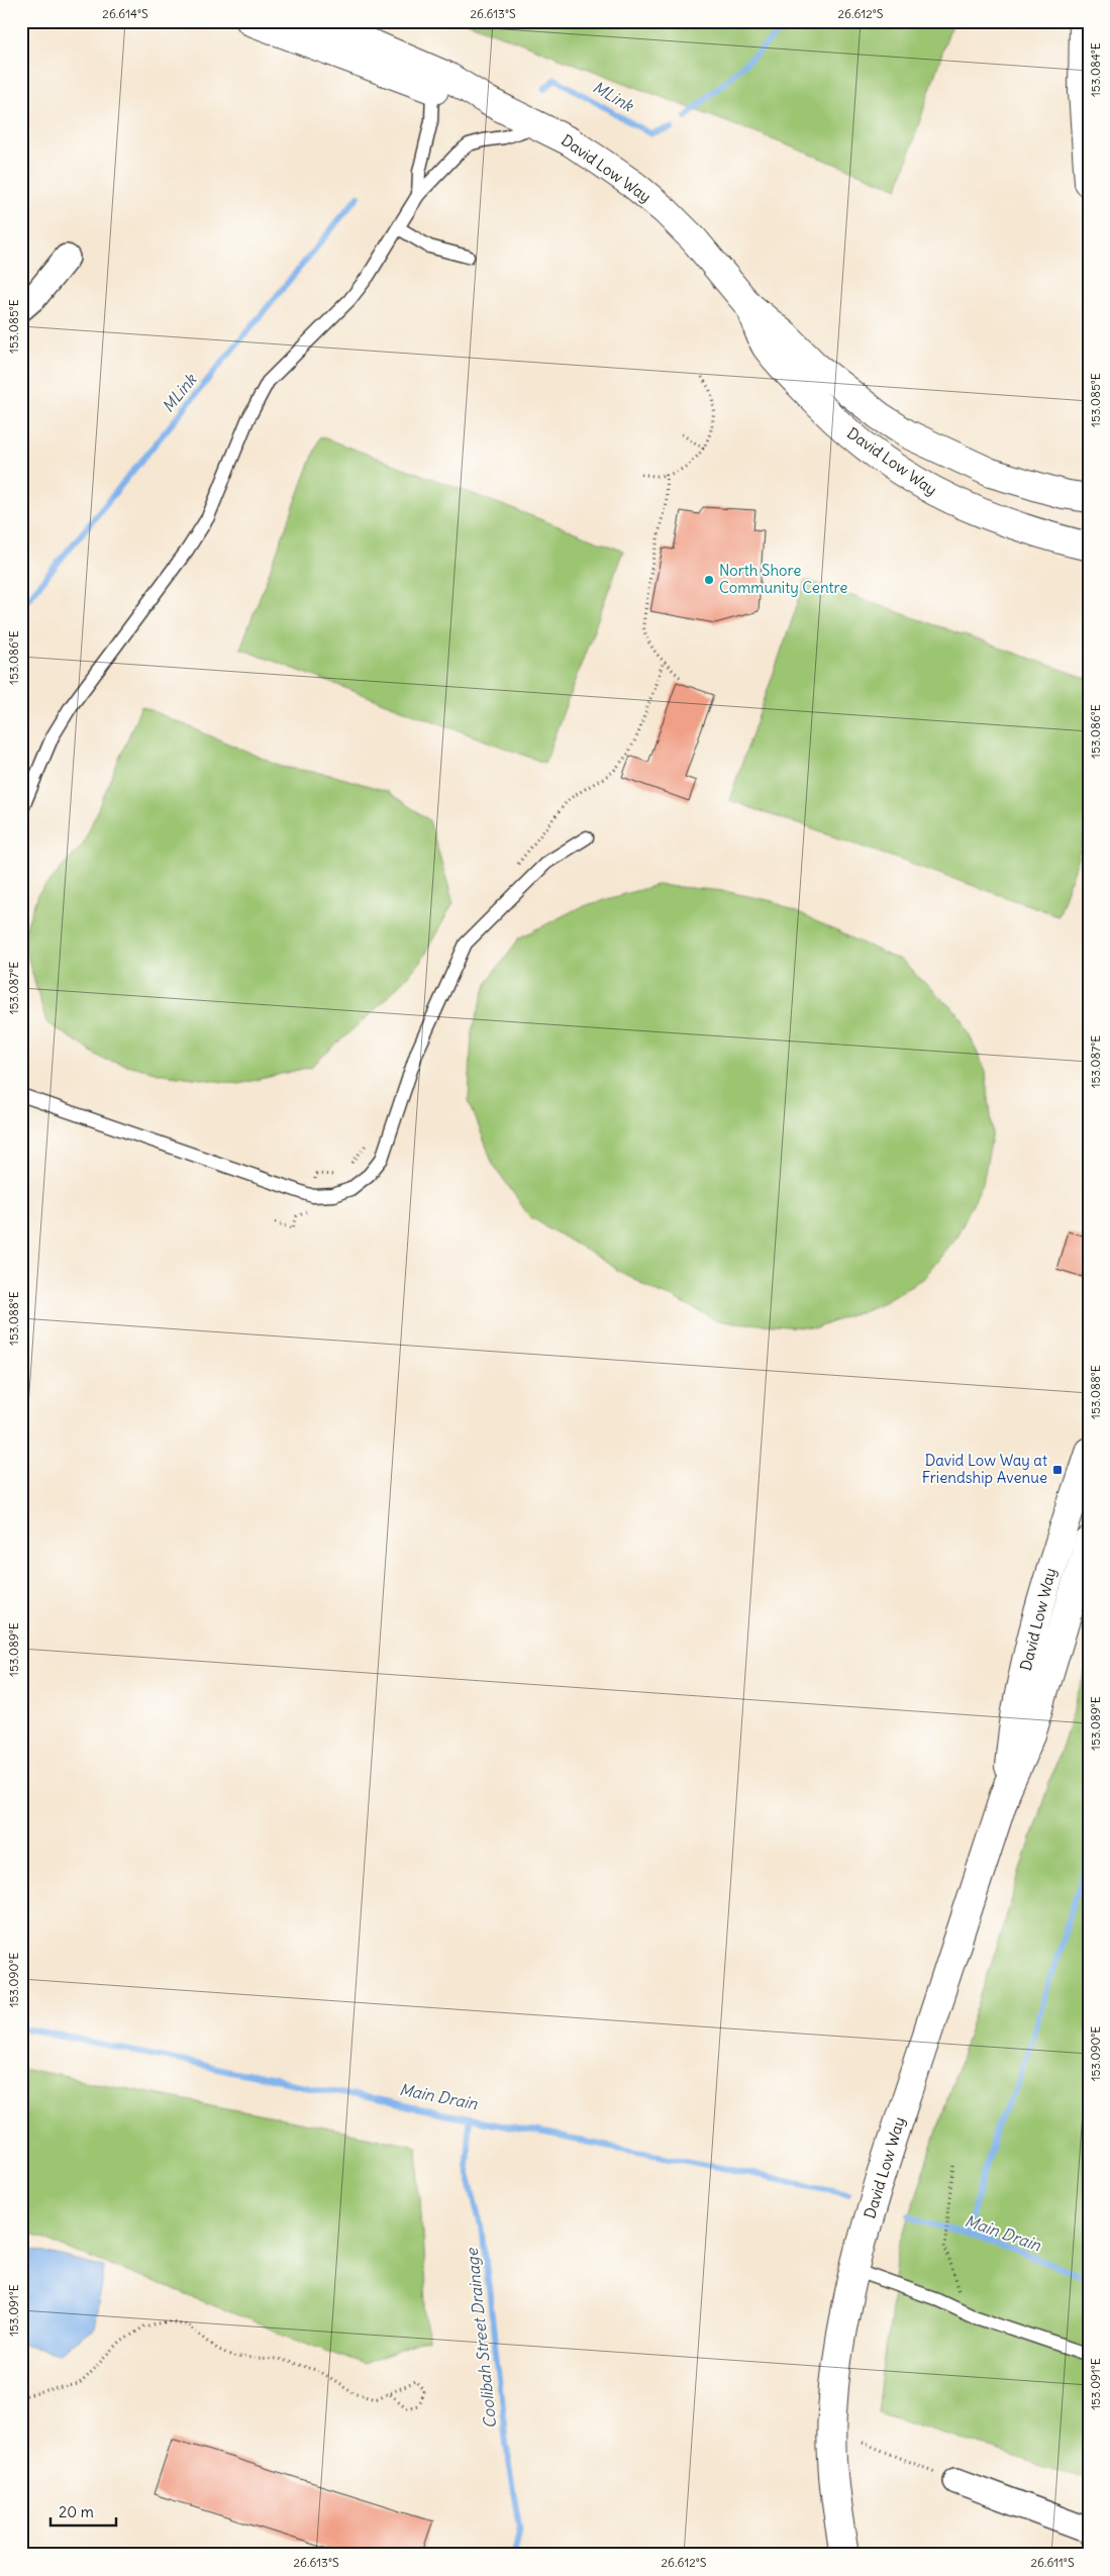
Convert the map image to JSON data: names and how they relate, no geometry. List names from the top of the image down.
{
  "streets": {
    "main road": ["David Low Way"]
  },
  "water": ["MLink", "Main Drain", "Coolibah Street Drainage"],
  "places": {
    "other": ["North Shore Community Centre"],
    "transit": ["David Low Way at Friendship Avenue"]
  },
  "scale_bar": "20 m",
  "coordinates": [
    "26.614°S",
    "26.613°S",
    "26.612°S",
    "153.084°E",
    "153.085°E",
    "153.086°E",
    "153.087°E",
    "153.088°E",
    "153.089°E",
    "153.090°E",
    "153.091°E",
    "26.611°S"
  ]
}
